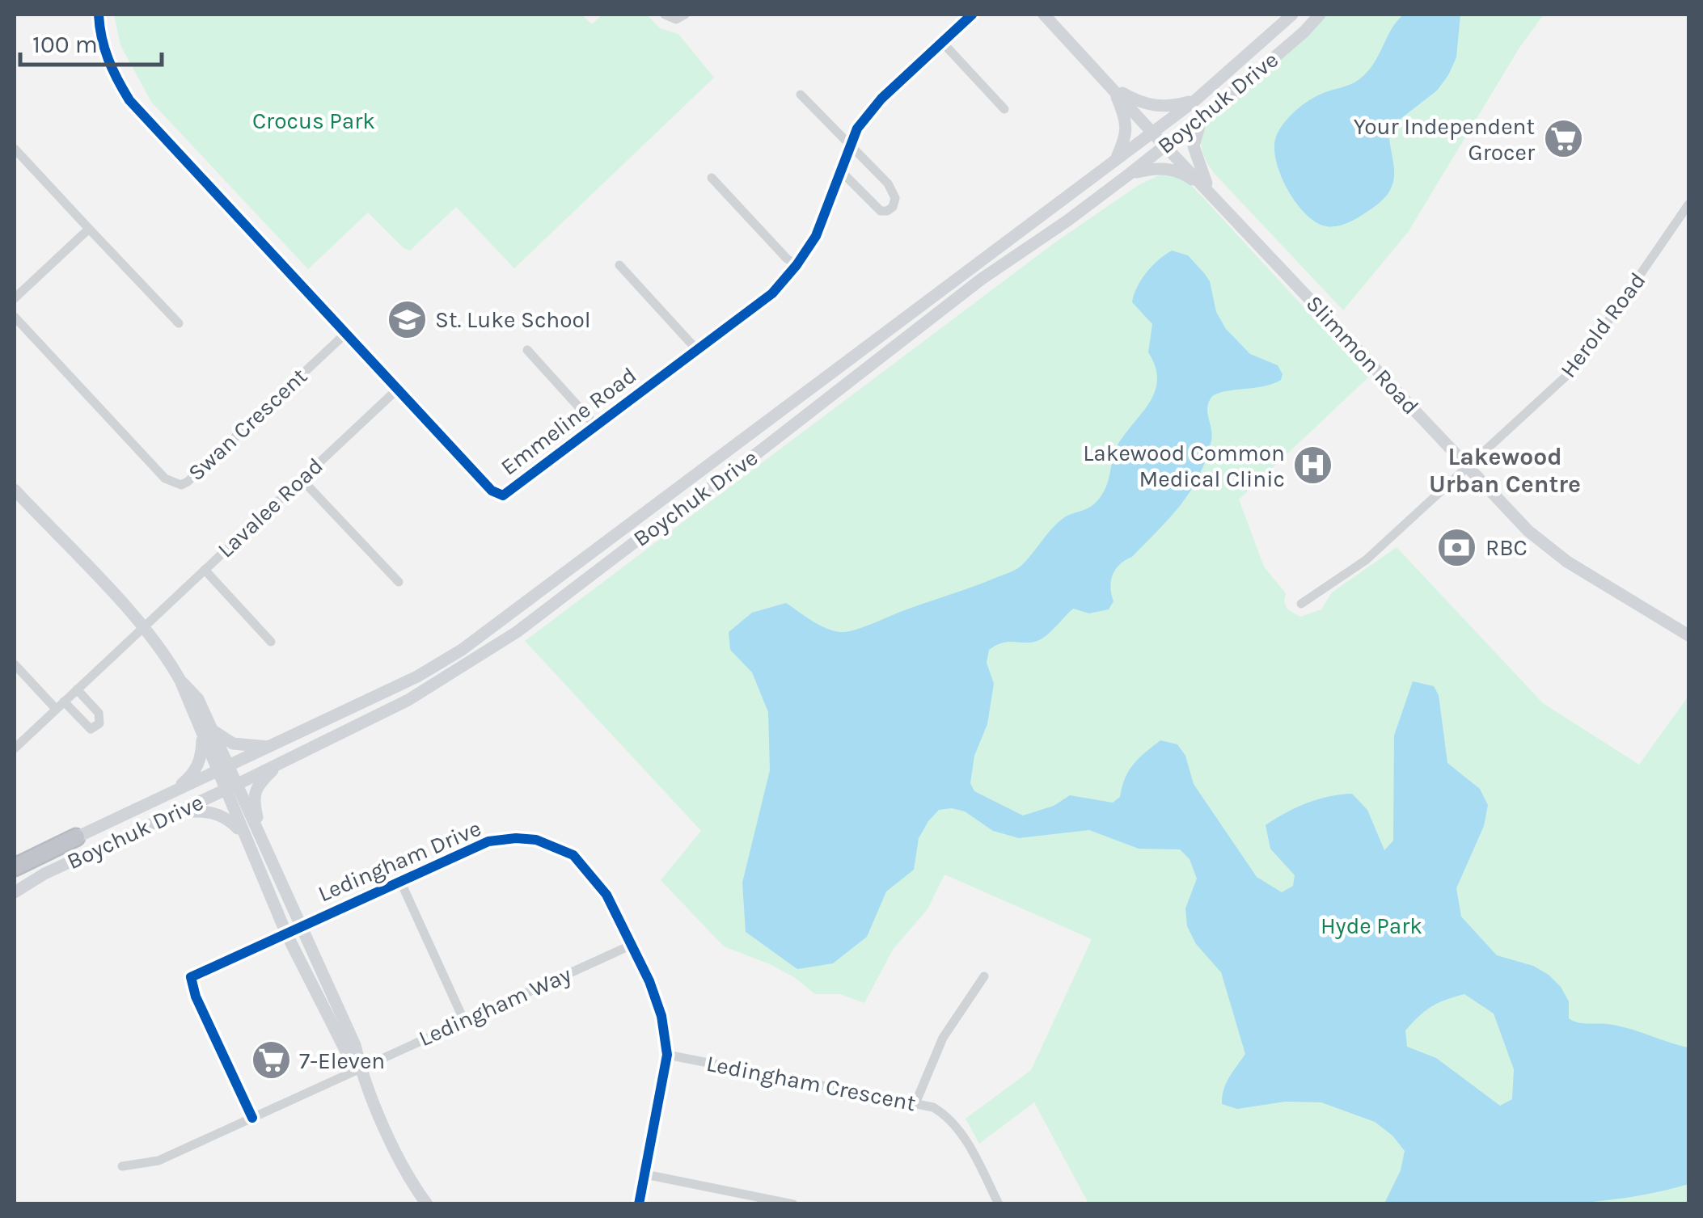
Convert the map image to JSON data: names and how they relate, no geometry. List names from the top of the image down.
{
  "streets": {
    "main road": ["Boychuk Drive", "Slimmon Road"],
    "street": [
      "Herold Road",
      "Emmeline Road",
      "Swan Crescent",
      "Lavalee Road",
      "Ledingham Drive",
      "Ledingham Way",
      "Ledingham Crescent"
    ]
  },
  "crossings": [
    ["Boychuk Drive", "Slimmon Road"],
    ["Herold Road", "Slimmon Road"],
    ["Emmeline Road", "Swan Crescent"],
    ["Emmeline Road", "Lavalee Road"],
    ["Ledingham Drive", "Ledingham Way"],
    ["Ledingham Drive", "Ledingham Crescent"]
  ],
  "districts": ["Lakewood Urban Centre"],
  "parks": ["Crocus Park", "Hyde Park"],
  "places": {
    "supermarket": ["Your Independent Grocer", "7-Eleven"],
    "school or university": ["St. Luke School"],
    "hospital": ["Lakewood Common Medical Clinic"],
    "bank": ["RBC"]
  },
  "scale_bar": "100 m"
}
